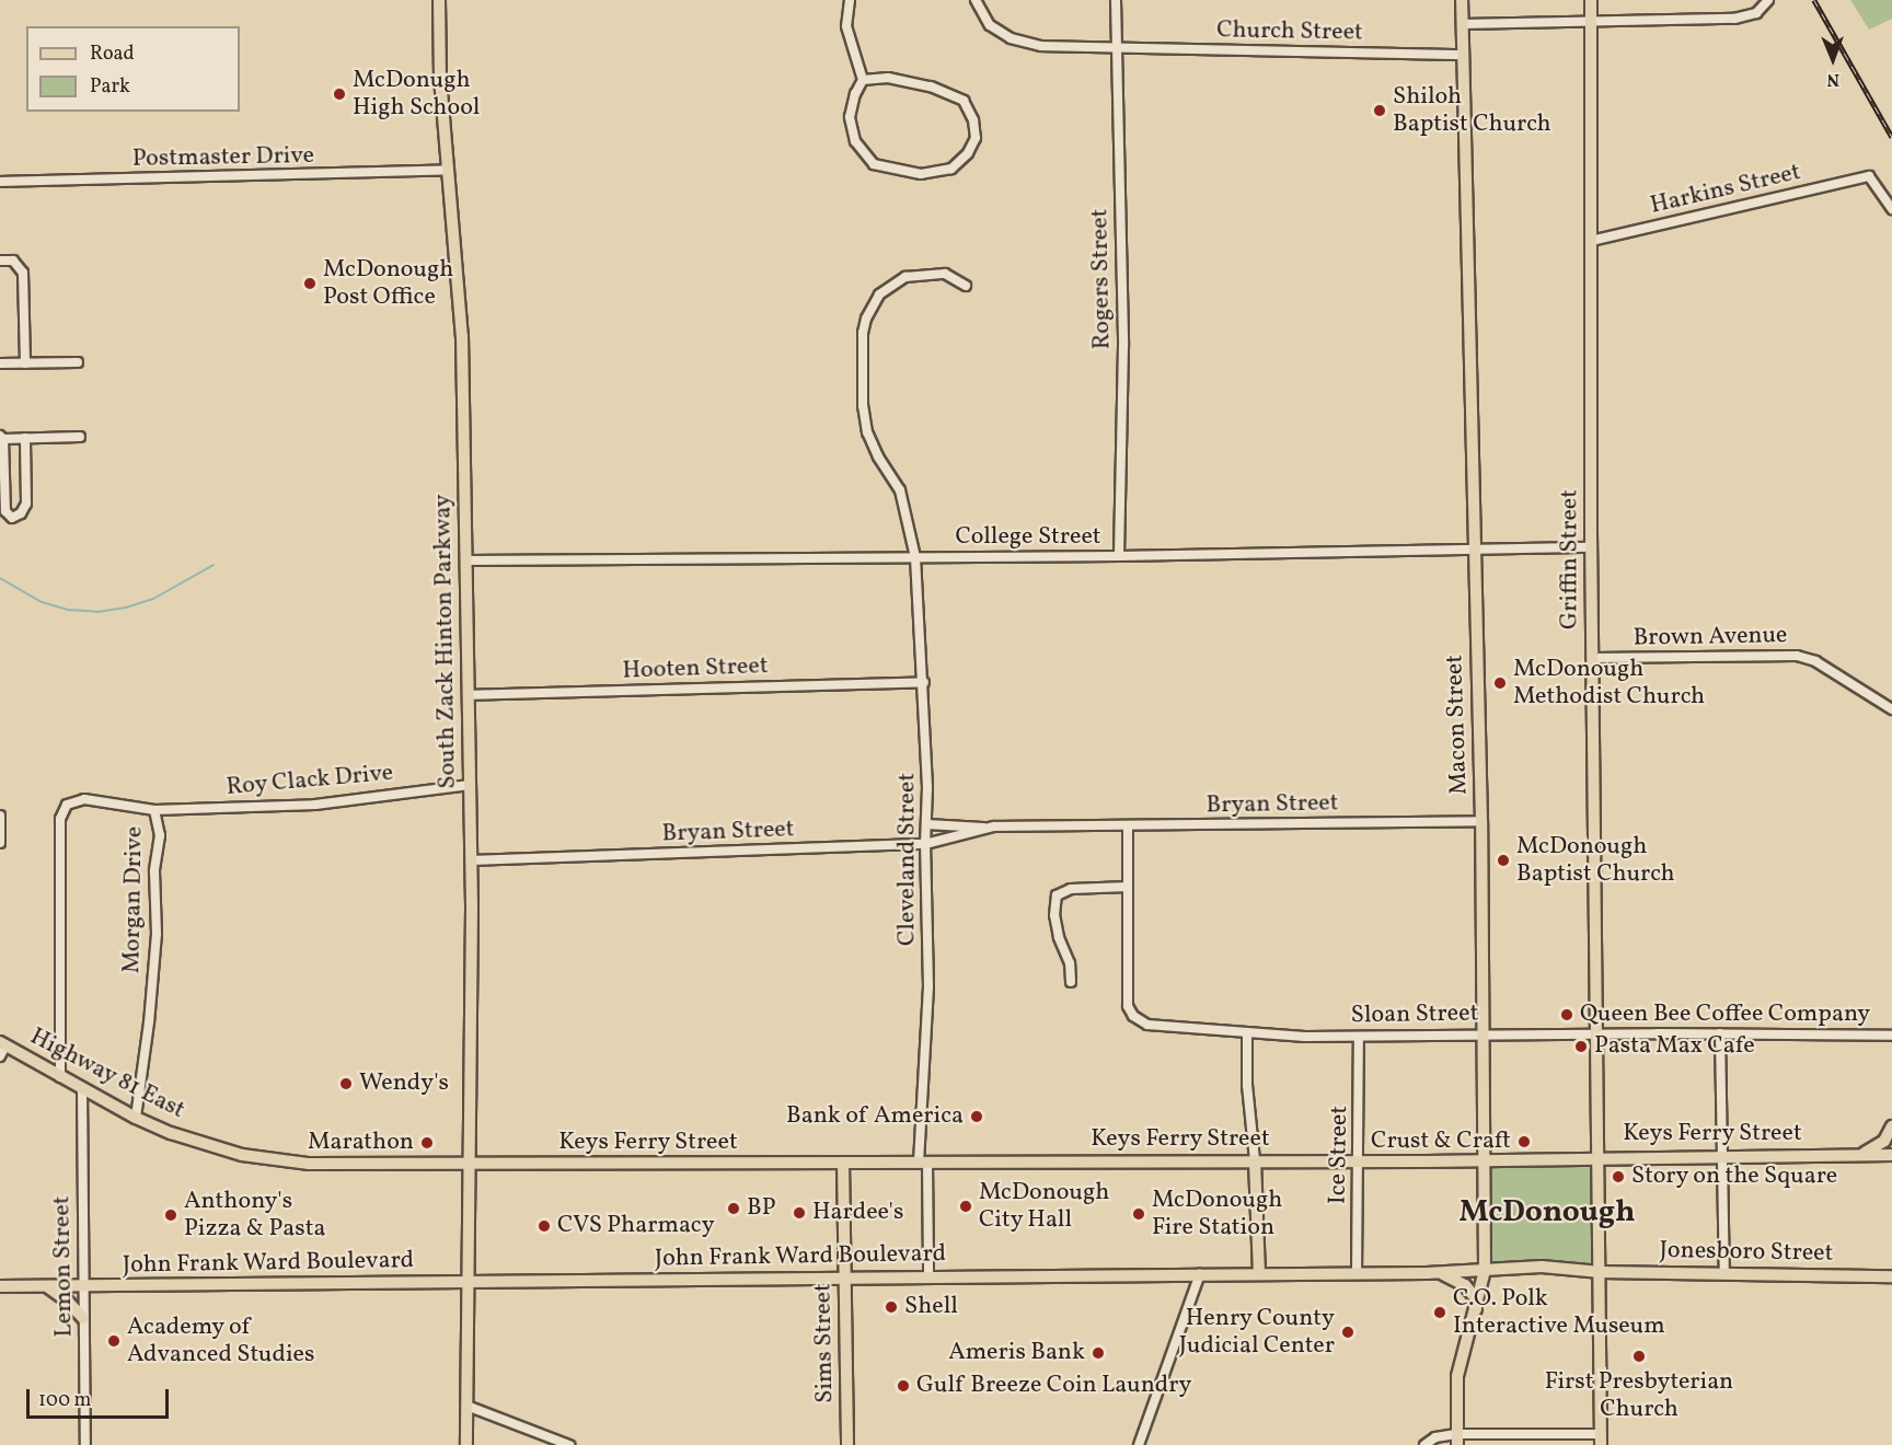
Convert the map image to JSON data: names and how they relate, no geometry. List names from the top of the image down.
{
  "streets": {
    "main road": [
      "Griffin Street",
      "South Zack Hinton Parkway",
      "Macon Street",
      "Highway 81 East",
      "Keys Ferry Street",
      "Jonesboro Street",
      "John Frank Ward Boulevard",
      "Sims Street"
    ],
    "street": [
      "Church Street",
      "Postmaster Drive",
      "Harkins Street",
      "Rogers Street",
      "College Street",
      "Brown Avenue",
      "Hooten Street",
      "Roy Clack Drive",
      "Bryan Street",
      "Cleveland Street",
      "Morgan Drive",
      "Sloan Street",
      "Ice Street",
      "Lemon Street"
    ]
  },
  "crossings": [
    ["Church Street", "Rogers Street"],
    ["Church Street", "Macon Street"],
    ["Postmaster Drive", "South Zack Hinton Parkway"],
    ["Harkins Street", "Griffin Street"],
    ["Rogers Street", "College Street"],
    ["College Street", "Griffin Street"],
    ["College Street", "South Zack Hinton Parkway"],
    ["College Street", "Macon Street"],
    ["College Street", "Cleveland Street"],
    ["Griffin Street", "Brown Avenue"],
    ["Griffin Street", "Sloan Street"],
    ["Griffin Street", "Keys Ferry Street"],
    ["Griffin Street", "Jonesboro Street"],
    ["Griffin Street", "John Frank Ward Boulevard"],
    ["South Zack Hinton Parkway", "Hooten Street"],
    ["South Zack Hinton Parkway", "Roy Clack Drive"],
    ["South Zack Hinton Parkway", "Bryan Street"],
    ["South Zack Hinton Parkway", "Highway 81 East"],
    ["South Zack Hinton Parkway", "Keys Ferry Street"],
    ["South Zack Hinton Parkway", "John Frank Ward Boulevard"],
    ["Hooten Street", "Cleveland Street"],
    ["Macon Street", "Bryan Street"],
    ["Macon Street", "Sloan Street"],
    ["Macon Street", "Keys Ferry Street"],
    ["Macon Street", "John Frank Ward Boulevard"],
    ["Roy Clack Drive", "Morgan Drive"],
    ["Bryan Street", "Cleveland Street"],
    ["Bryan Street", "Sloan Street"],
    ["Cleveland Street", "Keys Ferry Street"],
    ["Cleveland Street", "John Frank Ward Boulevard"],
    ["Morgan Drive", "Highway 81 East"],
    ["Sloan Street", "Ice Street"],
    ["Highway 81 East", "Keys Ferry Street"],
    ["Highway 81 East", "Lemon Street"],
    ["Keys Ferry Street", "Ice Street"],
    ["Keys Ferry Street", "Sims Street"],
    ["Ice Street", "John Frank Ward Boulevard"],
    ["Jonesboro Street", "John Frank Ward Boulevard"],
    ["John Frank Ward Boulevard", "Lemon Street"],
    ["John Frank Ward Boulevard", "Sims Street"]
  ],
  "districts": ["McDonough"],
  "places": [
    "McDonugh High School",
    "Shiloh Baptist Church",
    "McDonough Post Office",
    "McDonough Methodist Church",
    "McDonough Baptist Church",
    "Queen Bee Coffee Company",
    "Pasta Max Cafe",
    "Wendy's",
    "Bank of America",
    "Crust & Craft",
    "Marathon",
    "Story on the Square",
    "McDonough City Hall",
    "BP",
    "Hardee's",
    "McDonough Fire Station",
    "Anthony's Pizza & Pasta",
    "CVS Pharmacy",
    "Shell",
    "C.O. Polk Interactive Museum",
    "Henry County Judicial Center",
    "Academy of Advanced Studies",
    "Ameris Bank",
    "First Presbyterian Church",
    "Gulf Breeze Coin Laundry"
  ],
  "legend": ["Road", "Park"],
  "scale_bar": "100 m",
  "north": "bottom"
}
